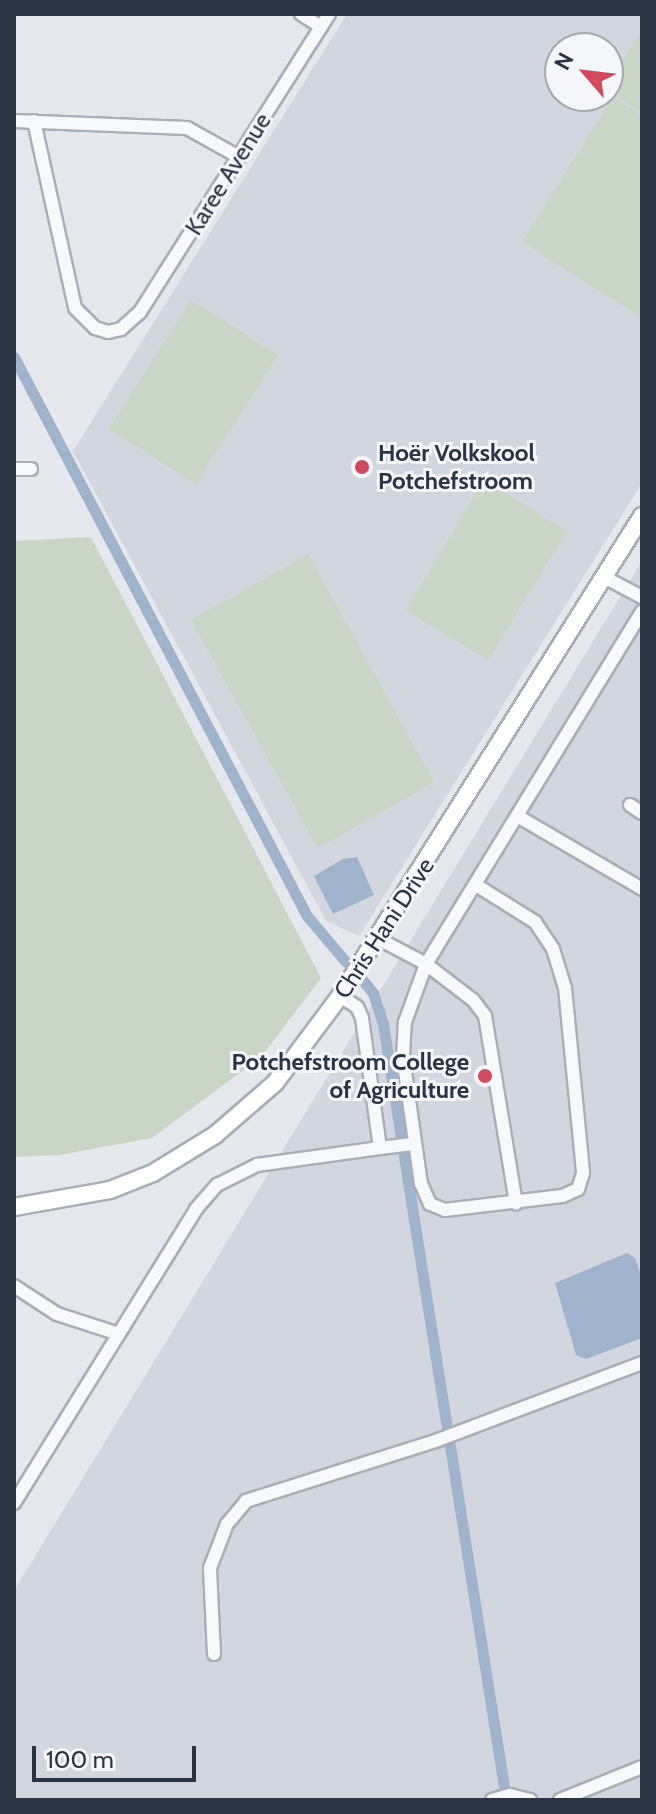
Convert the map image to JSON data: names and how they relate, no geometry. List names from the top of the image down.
{
  "streets": {
    "street": ["Karee Avenue", "Chris Hani Drive"]
  },
  "places": ["Hoër Volkskool Potchefstroom", "Potchefstroom College of Agriculture"],
  "scale_bar": "100 m",
  "north": "top left"
}
